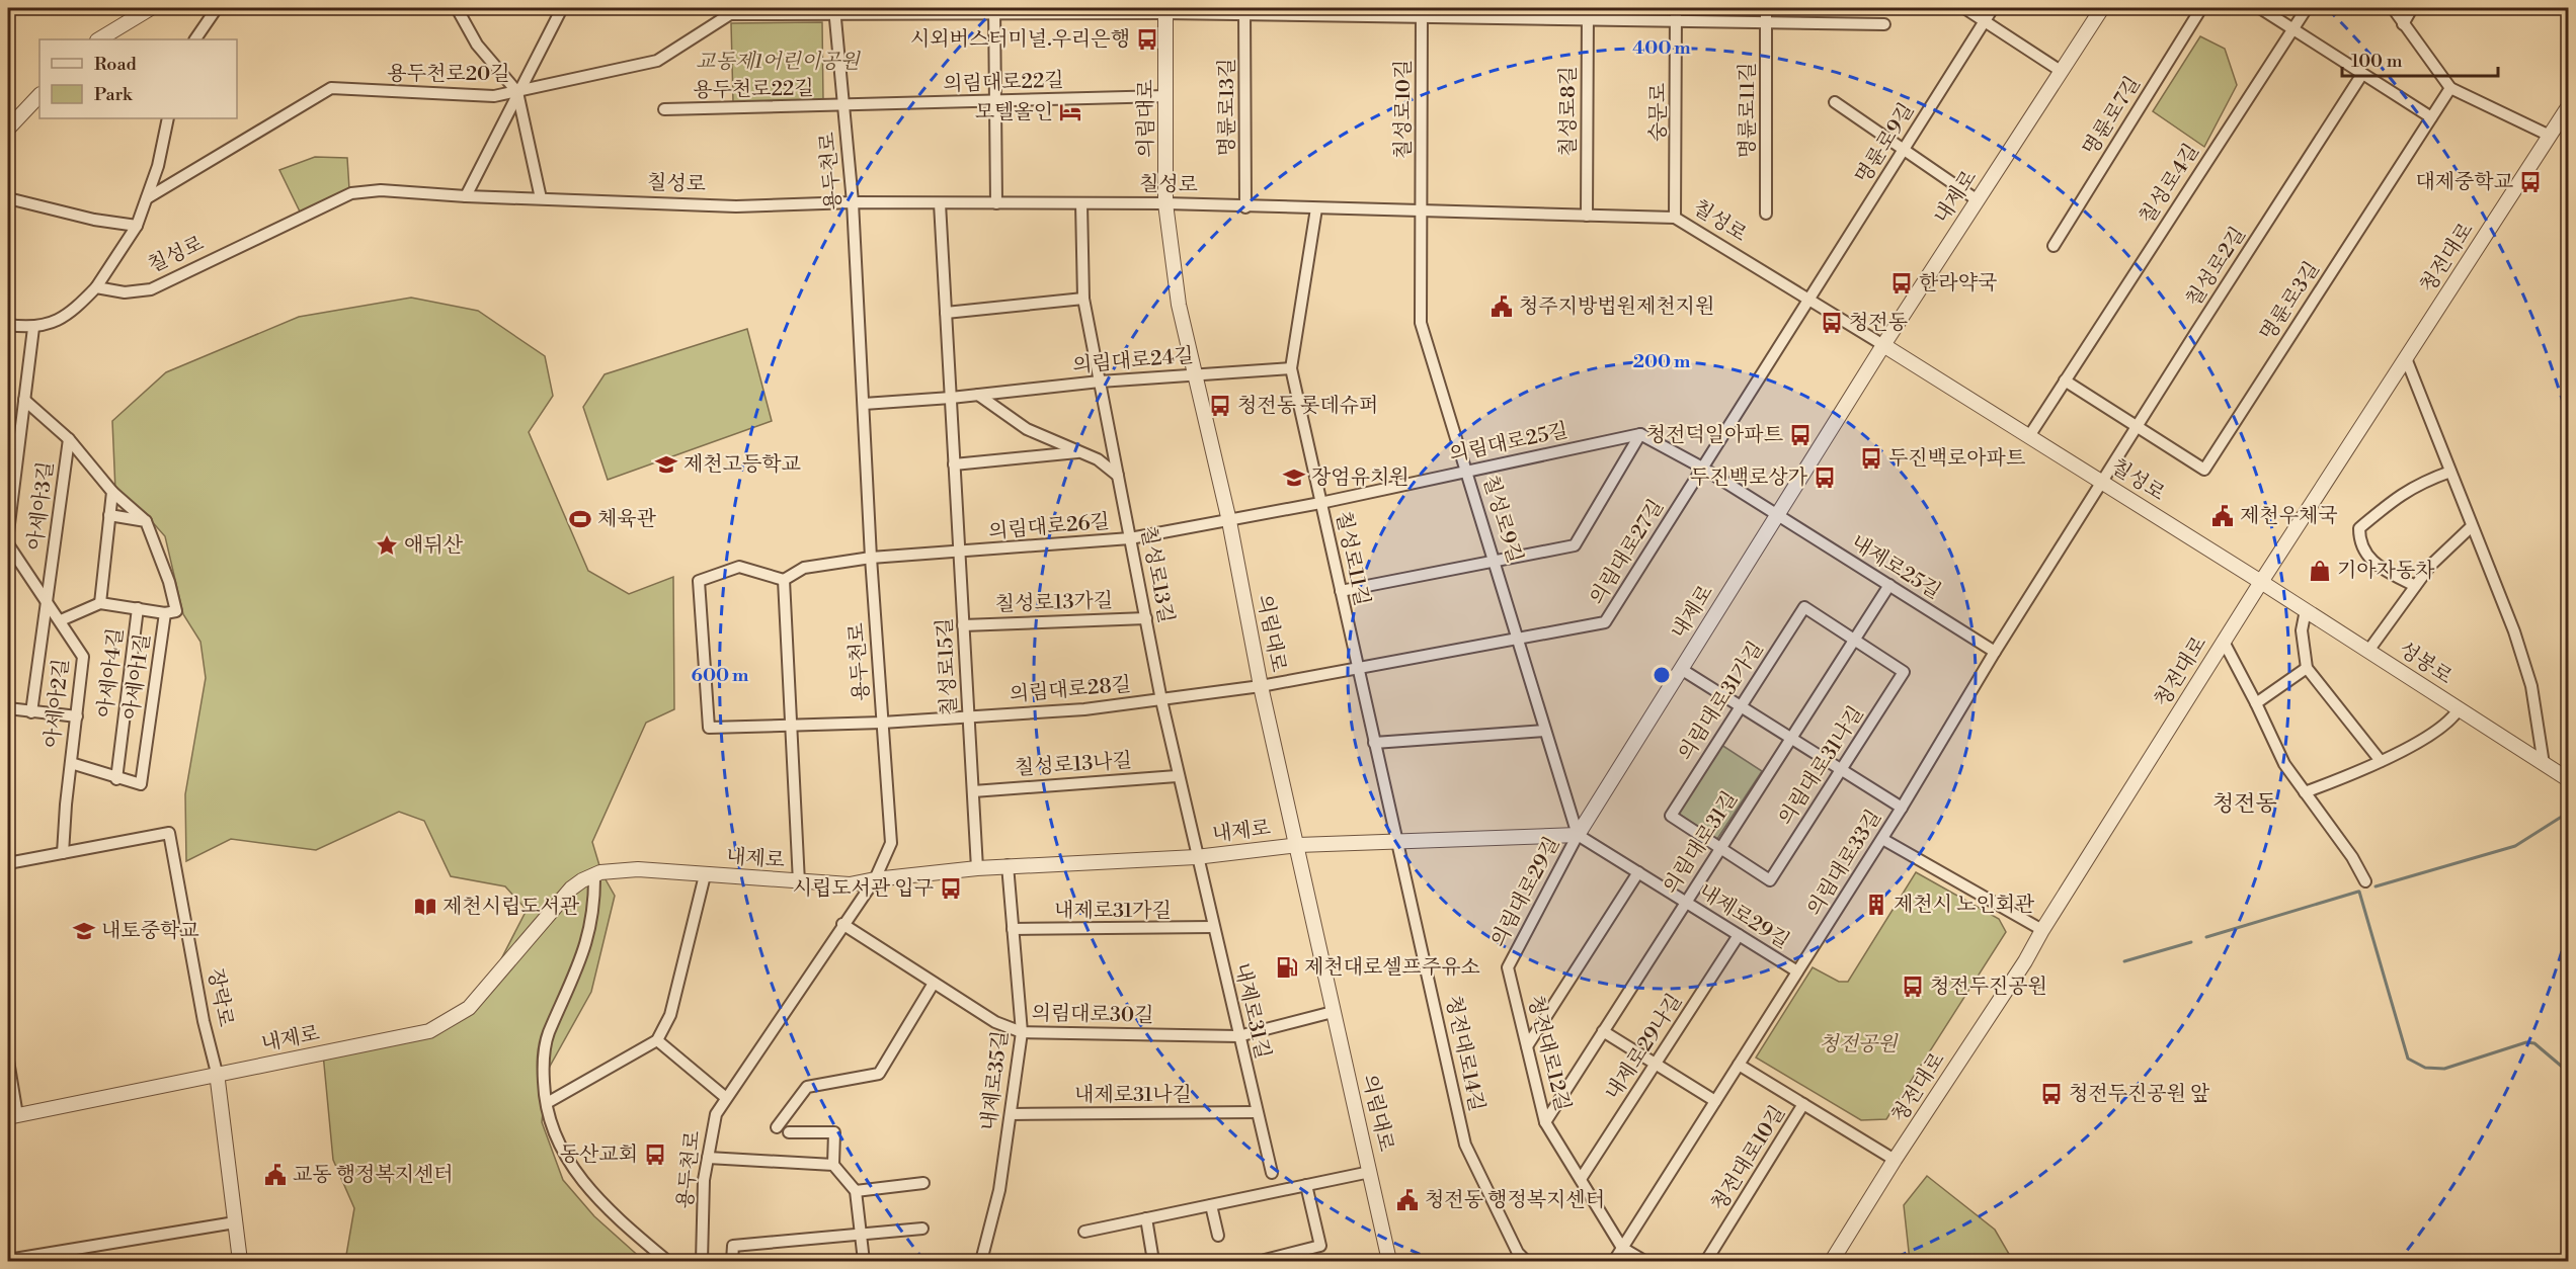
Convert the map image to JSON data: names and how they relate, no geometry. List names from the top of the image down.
{
  "streets": {
    "street": [
      "용두천로20길",
      "의림대로22길",
      "용두천로22길",
      "명륜로13길",
      "칠성로10길",
      "명륜로11길",
      "칠성로8길",
      "숭문로",
      "명륜로7길",
      "의림대로",
      "명륜로9길",
      "용두천로",
      "칠성로",
      "칠성로4길",
      "내제로",
      "청전대로",
      "칠성로2길",
      "명륜로3길",
      "의림대로24길",
      "의림대로25길",
      "아세아3길",
      "칠성로9길",
      "의림대로26길",
      "의림대로27길",
      "칠성로11길",
      "내제로25길",
      "칠성로13길",
      "칠성로13가길",
      "성봉로",
      "칠성로15길",
      "아세아4길",
      "아세아1길",
      "의림대로28길",
      "의림대로31가길",
      "아세아2길",
      "칠성로13나길",
      "의림대로31나길",
      "의림대로31길",
      "의림대로33길",
      "의림대로29길",
      "내제로31가길",
      "내제로29길",
      "장락로",
      "내제로31길",
      "의림대로30길",
      "내제로29나길",
      "청전대로14길",
      "청전대로12길",
      "내제로35길",
      "내제로31나길",
      "청전대로10길"
    ]
  },
  "crossings": [
    ["용두천로20길", "명륜로13길"],
    ["용두천로20길", "칠성로10길"],
    ["용두천로20길", "명륜로11길"],
    ["용두천로20길", "칠성로8길"],
    ["용두천로20길", "숭문로"],
    ["용두천로20길", "의림대로"],
    ["용두천로20길", "용두천로"],
    ["의림대로22길", "용두천로22길"],
    ["의림대로22길", "의림대로"],
    ["의림대로22길", "용두천로"],
    ["용두천로22길", "용두천로"],
    ["명륜로13길", "칠성로"],
    ["칠성로10길", "칠성로"],
    ["칠성로10길", "칠성로9길"],
    ["칠성로8길", "칠성로"],
    ["숭문로", "칠성로"],
    ["의림대로", "칠성로"],
    ["의림대로", "내제로"],
    ["의림대로", "의림대로24길"],
    ["의림대로", "의림대로25길"],
    ["의림대로", "의림대로26길"],
    ["의림대로", "의림대로27길"],
    ["의림대로", "의림대로28길"],
    ["의림대로", "의림대로30길"],
    ["명륜로9길", "칠성로"],
    ["명륜로9길", "의림대로27길"],
    ["용두천로", "칠성로"],
    ["용두천로", "내제로"],
    ["용두천로", "의림대로24길"],
    ["용두천로", "의림대로26길"],
    ["용두천로", "의림대로28길"],
    ["용두천로", "의림대로30길"],
    ["칠성로", "칠성로4길"],
    ["칠성로", "내제로"],
    ["칠성로", "청전대로"],
    ["칠성로", "칠성로2길"],
    ["칠성로", "칠성로9길"],
    ["칠성로", "의림대로27길"],
    ["칠성로", "칠성로11길"],
    ["칠성로", "칠성로13길"],
    ["칠성로", "성봉로"],
    ["칠성로", "칠성로15길"],
    ["칠성로", "의림대로33길"],
    ["내제로", "칠성로9길"],
    ["내제로", "칠성로11길"],
    ["내제로", "내제로25길"],
    ["내제로", "칠성로13길"],
    ["내제로", "칠성로15길"],
    ["내제로", "의림대로29길"],
    ["내제로", "내제로29길"],
    ["내제로", "장락로"],
    ["내제로", "내제로31길"],
    ["내제로", "청전대로14길"],
    ["내제로", "내제로35길"],
    ["청전대로", "성봉로"],
    ["청전대로", "청전대로10길"],
    ["칠성로2길", "명륜로3길"],
    ["칠성로2길", "의림대로33길"],
    ["의림대로24길", "칠성로11길"],
    ["의림대로24길", "칠성로13길"],
    ["의림대로24길", "칠성로15길"],
    ["의림대로25길", "칠성로9길"],
    ["의림대로25길", "의림대로26길"],
    ["의림대로25길", "칠성로11길"],
    ["아세아3길", "아세아2길"],
    ["칠성로9길", "의림대로27길"],
    ["칠성로9길", "의림대로29길"],
    ["칠성로9길", "내제로29길"],
    ["의림대로26길", "칠성로13길"],
    ["의림대로26길", "칠성로15길"],
    ["의림대로26길", "의림대로28길"],
    ["의림대로27길", "칠성로11길"],
    ["의림대로27길", "의림대로28길"],
    ["칠성로11길", "청전대로14길"],
    ["내제로25길", "의림대로31길"],
    ["내제로25길", "의림대로33길"],
    ["칠성로13길", "칠성로13가길"],
    ["칠성로13길", "의림대로28길"],
    ["칠성로13길", "칠성로13나길"],
    ["칠성로13길", "내제로31길"],
    ["칠성로13가길", "칠성로15길"],
    ["칠성로15길", "의림대로28길"],
    ["칠성로15길", "칠성로13나길"],
    ["아세아4길", "아세아1길"],
    ["아세아4길", "아세아2길"],
    ["의림대로31가길", "의림대로31나길"],
    ["의림대로31가길", "의림대로31길"],
    ["아세아2길", "장락로"],
    ["의림대로31나길", "의림대로31길"],
    ["의림대로31길", "내제로29길"],
    ["의림대로31길", "청전대로12길"],
    ["의림대로33길", "내제로29길"],
    ["의림대로33길", "청전대로12길"],
    ["의림대로29길", "내제로29길"],
    ["의림대로29길", "청전대로12길"],
    ["내제로31가길", "내제로31길"],
    ["내제로31가길", "내제로35길"],
    ["내제로29길", "내제로29나길"],
    ["내제로31길", "의림대로30길"],
    ["내제로31길", "내제로31나길"],
    ["의림대로30길", "내제로35길"],
    ["내제로29나길", "청전대로12길"],
    ["내제로35길", "내제로31나길"]
  ],
  "districts": ["청전동"],
  "parks": ["교동제1어린이공원", "청전공원"],
  "places": {
    "bus stop": [
      "시외버스터미널.우리은행",
      "대제중학교",
      "한라약국",
      "청전동",
      "청전동 롯데슈퍼",
      "청전덕일아파트",
      "두진백로아파트",
      "두진백로상가",
      "시립도서관 입구",
      "청전두진공원",
      "청전두진공원 앞",
      "동산교회"
    ],
    "hotel": ["모텔올인"],
    "public building": [
      "청주지방법원제천지원",
      "제천우체국",
      "교동 행정복지센터",
      "청전동 행정복지센터"
    ],
    "school or university": ["제천고등학교", "장엄유치원", "내토중학교"],
    "sports": ["체육관"],
    "place": ["애뒤산"],
    "shop": ["기아자동차"],
    "building": ["제천시 노인회관"],
    "library": ["제천시립도서관"],
    "fuel station": ["제천대로셀프주유소"]
  },
  "legend": ["Road", "Park"],
  "scale_bar": "100 m",
  "rings": ["400 m", "200 m", "600 m"]
}
